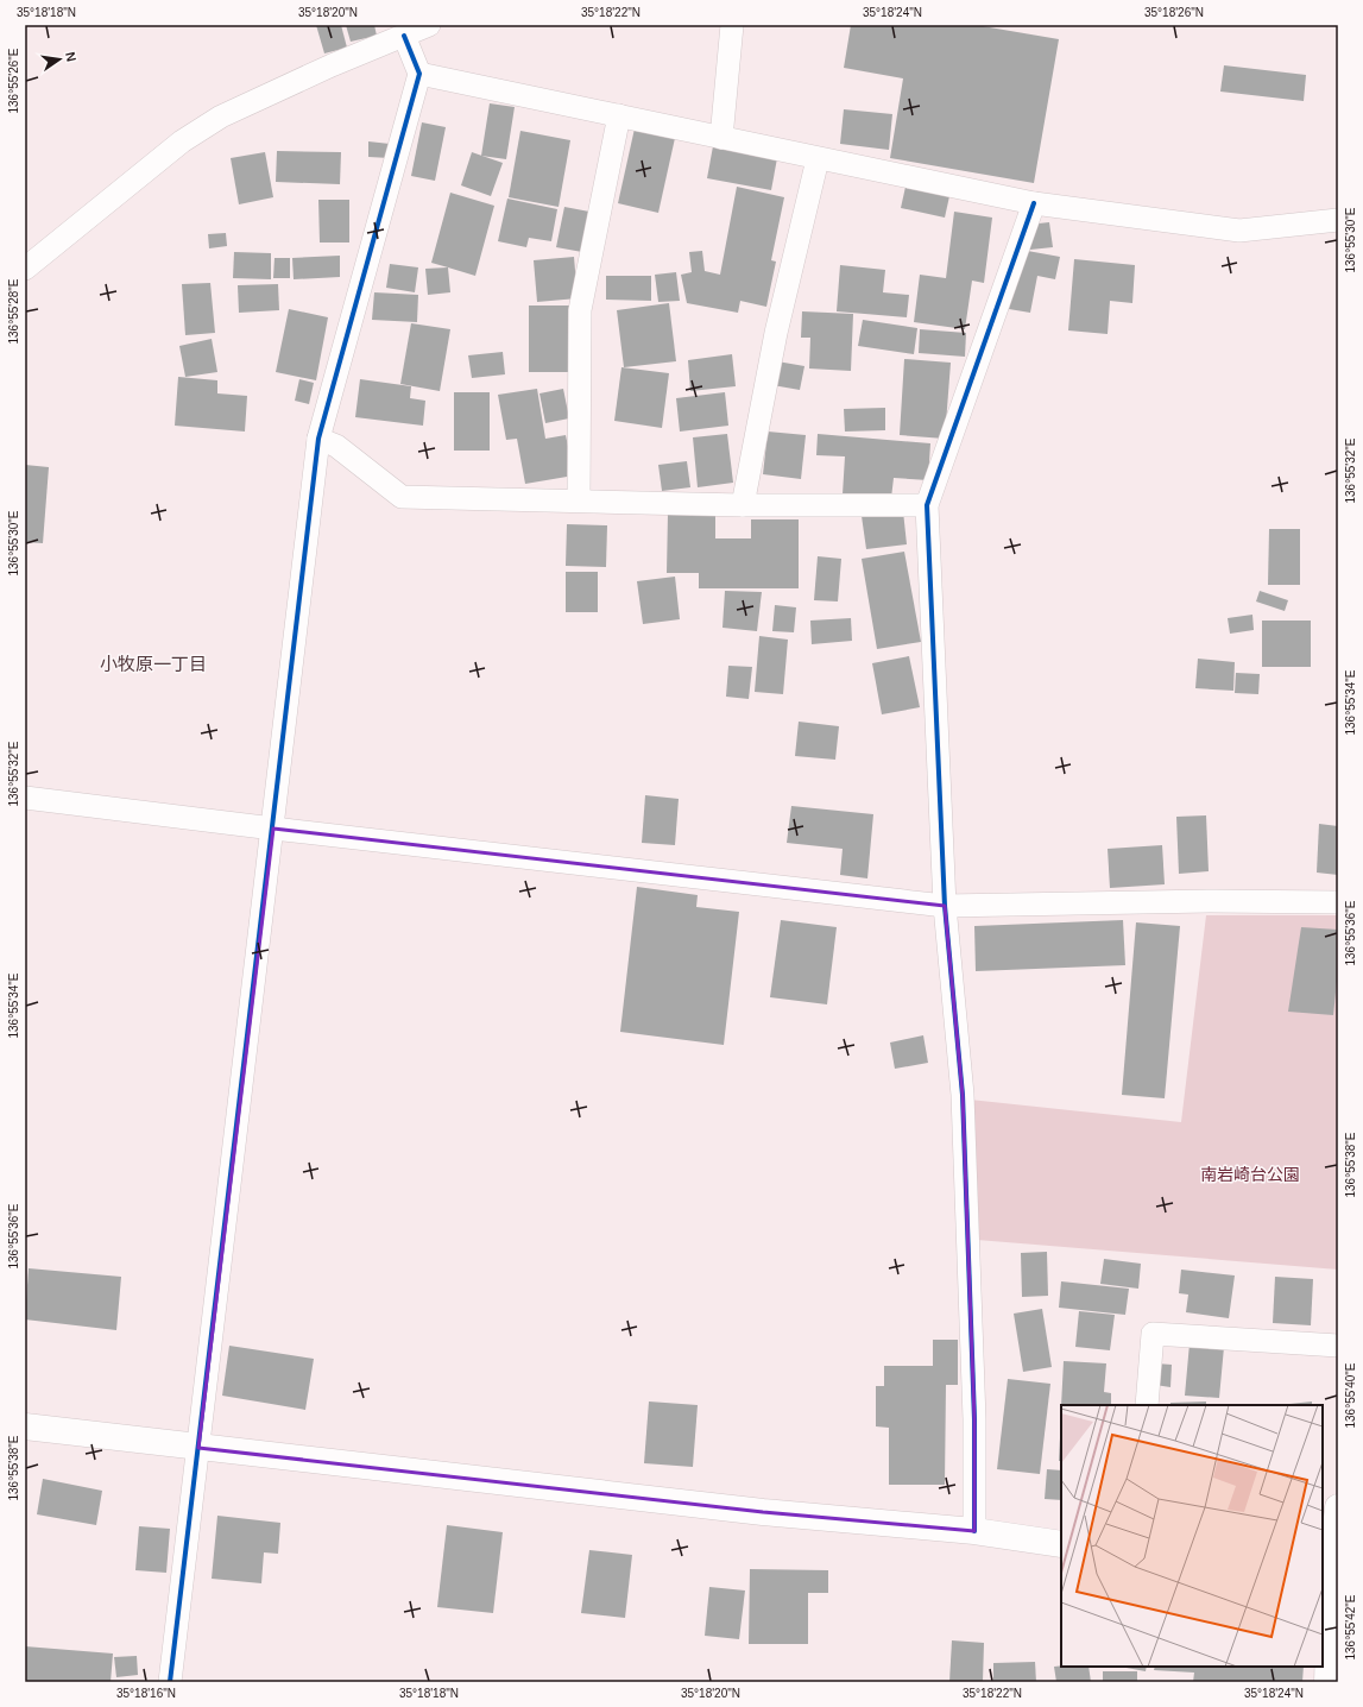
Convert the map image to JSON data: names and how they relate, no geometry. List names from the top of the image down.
{
  "districts": ["小牧原一丁目"],
  "parks": ["南岩崎台公園"],
  "north": "right",
  "coordinates": [
    "35°18'18\"N",
    "35°18'20\"N",
    "35°18'22\"N",
    "35°18'24\"N",
    "35°18'26\"N",
    "136°55'26\"E",
    "136°55'30\"E",
    "136°55'28\"E",
    "136°55'32\"E",
    "136°55'34\"E",
    "136°55'36\"E",
    "136°55'38\"E",
    "136°55'40\"E",
    "136°55'42\"E",
    "35°18'16\"N"
  ]
}
